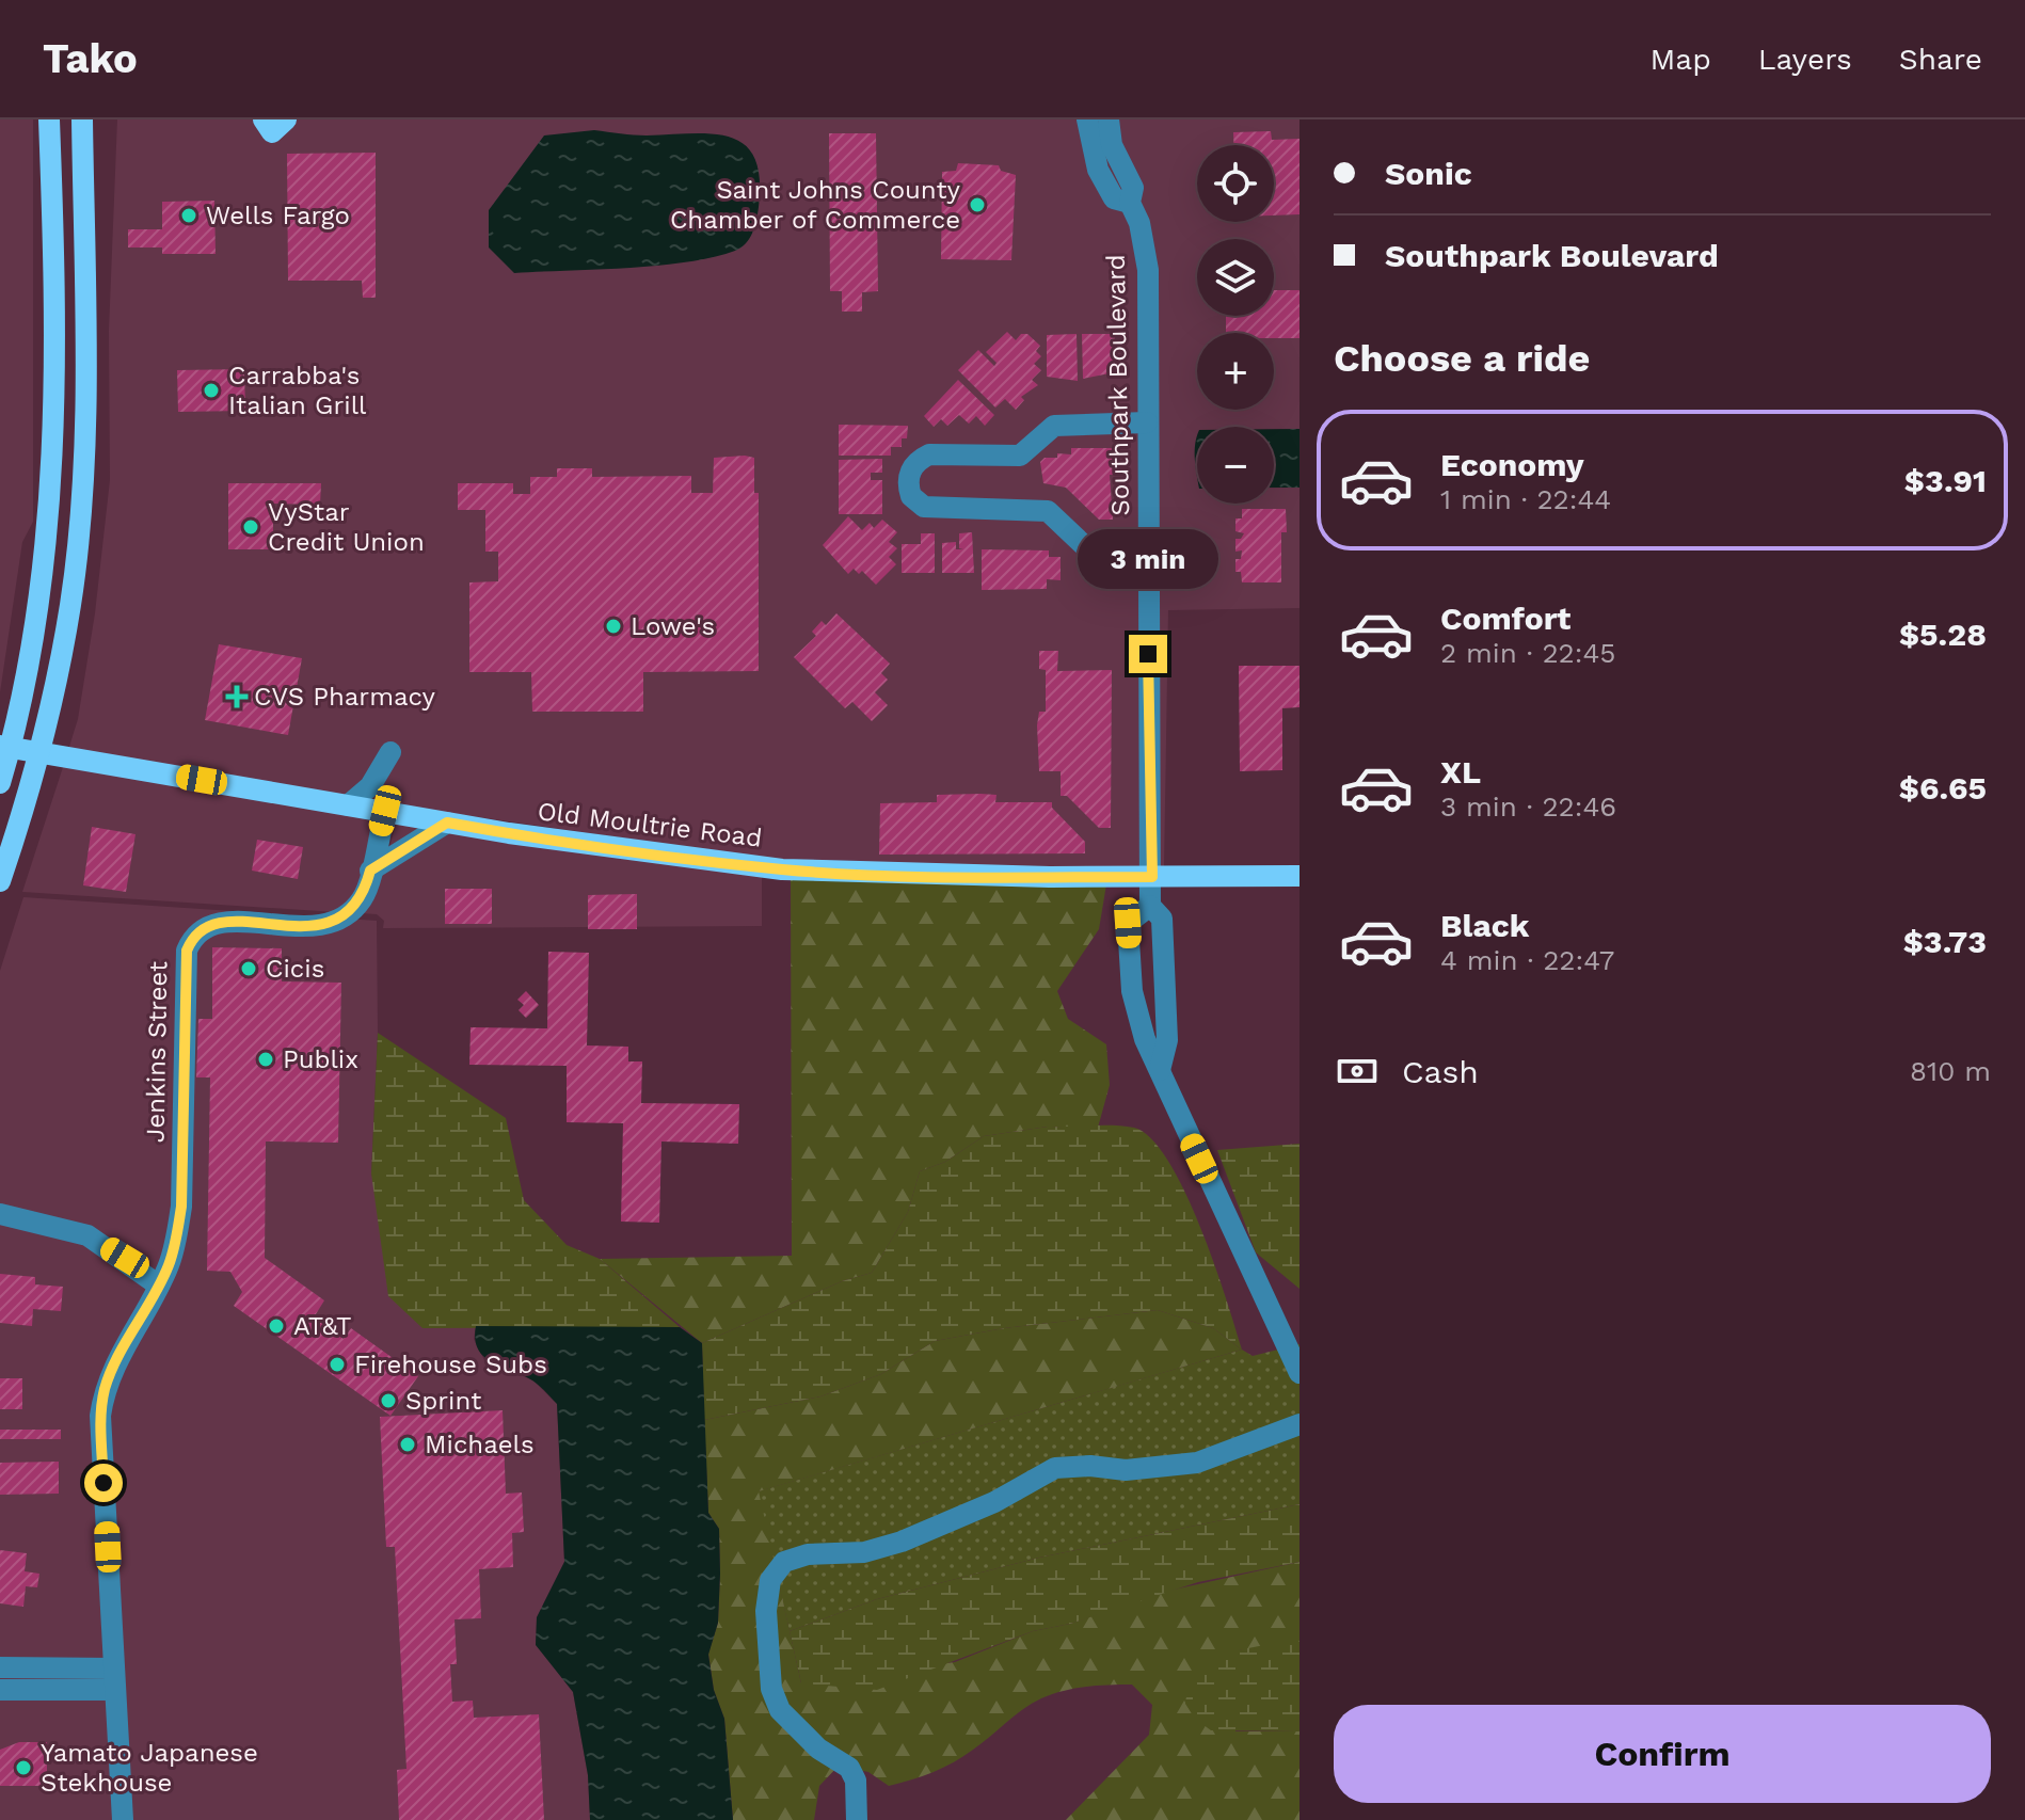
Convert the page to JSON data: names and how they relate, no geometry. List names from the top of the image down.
{
  "streets": {
    "main road": ["Old Moultrie Road"],
    "street": ["Southpark Boulevard", "Jenkins Street"]
  },
  "crossings": [
    ["Southpark Boulevard", "Old Moultrie Road"],
    ["Old Moultrie Road", "Jenkins Street"]
  ],
  "places": {
    "other": [
      "Saint Johns County Chamber of Commerce",
      "Wells Fargo",
      "Carrabba's Italian Grill",
      "VyStar Credit Union",
      "Lowe's",
      "Cicis",
      "Publix",
      "AT&T",
      "Firehouse Subs",
      "Sprint",
      "Michaels",
      "Yamato Japanese Stekhouse"
    ],
    "health": ["CVS Pharmacy"]
  },
  "page": {
    "header": "Tako",
    "nav": ["Map", "Layers", "Share"],
    "banner": ["Sonic", "Southpark Boulevard"],
    "map_buttons": ["+", "−"],
    "heading": "Choose a ride",
    "list": [
      {
        "name": "Economy",
        "note": "1 min · 22:44",
        "value": "$3.91"
      },
      {
        "name": "Comfort",
        "note": "2 min · 22:45",
        "value": "$5.28"
      },
      {
        "name": "XL",
        "note": "3 min · 22:46",
        "value": "$6.65"
      },
      {
        "name": "Black",
        "note": "4 min · 22:47",
        "value": "$3.73"
      }
    ],
    "bubble": "3 min",
    "pay": ["Cash", "810 m"],
    "buttons": "Confirm"
  }
}
